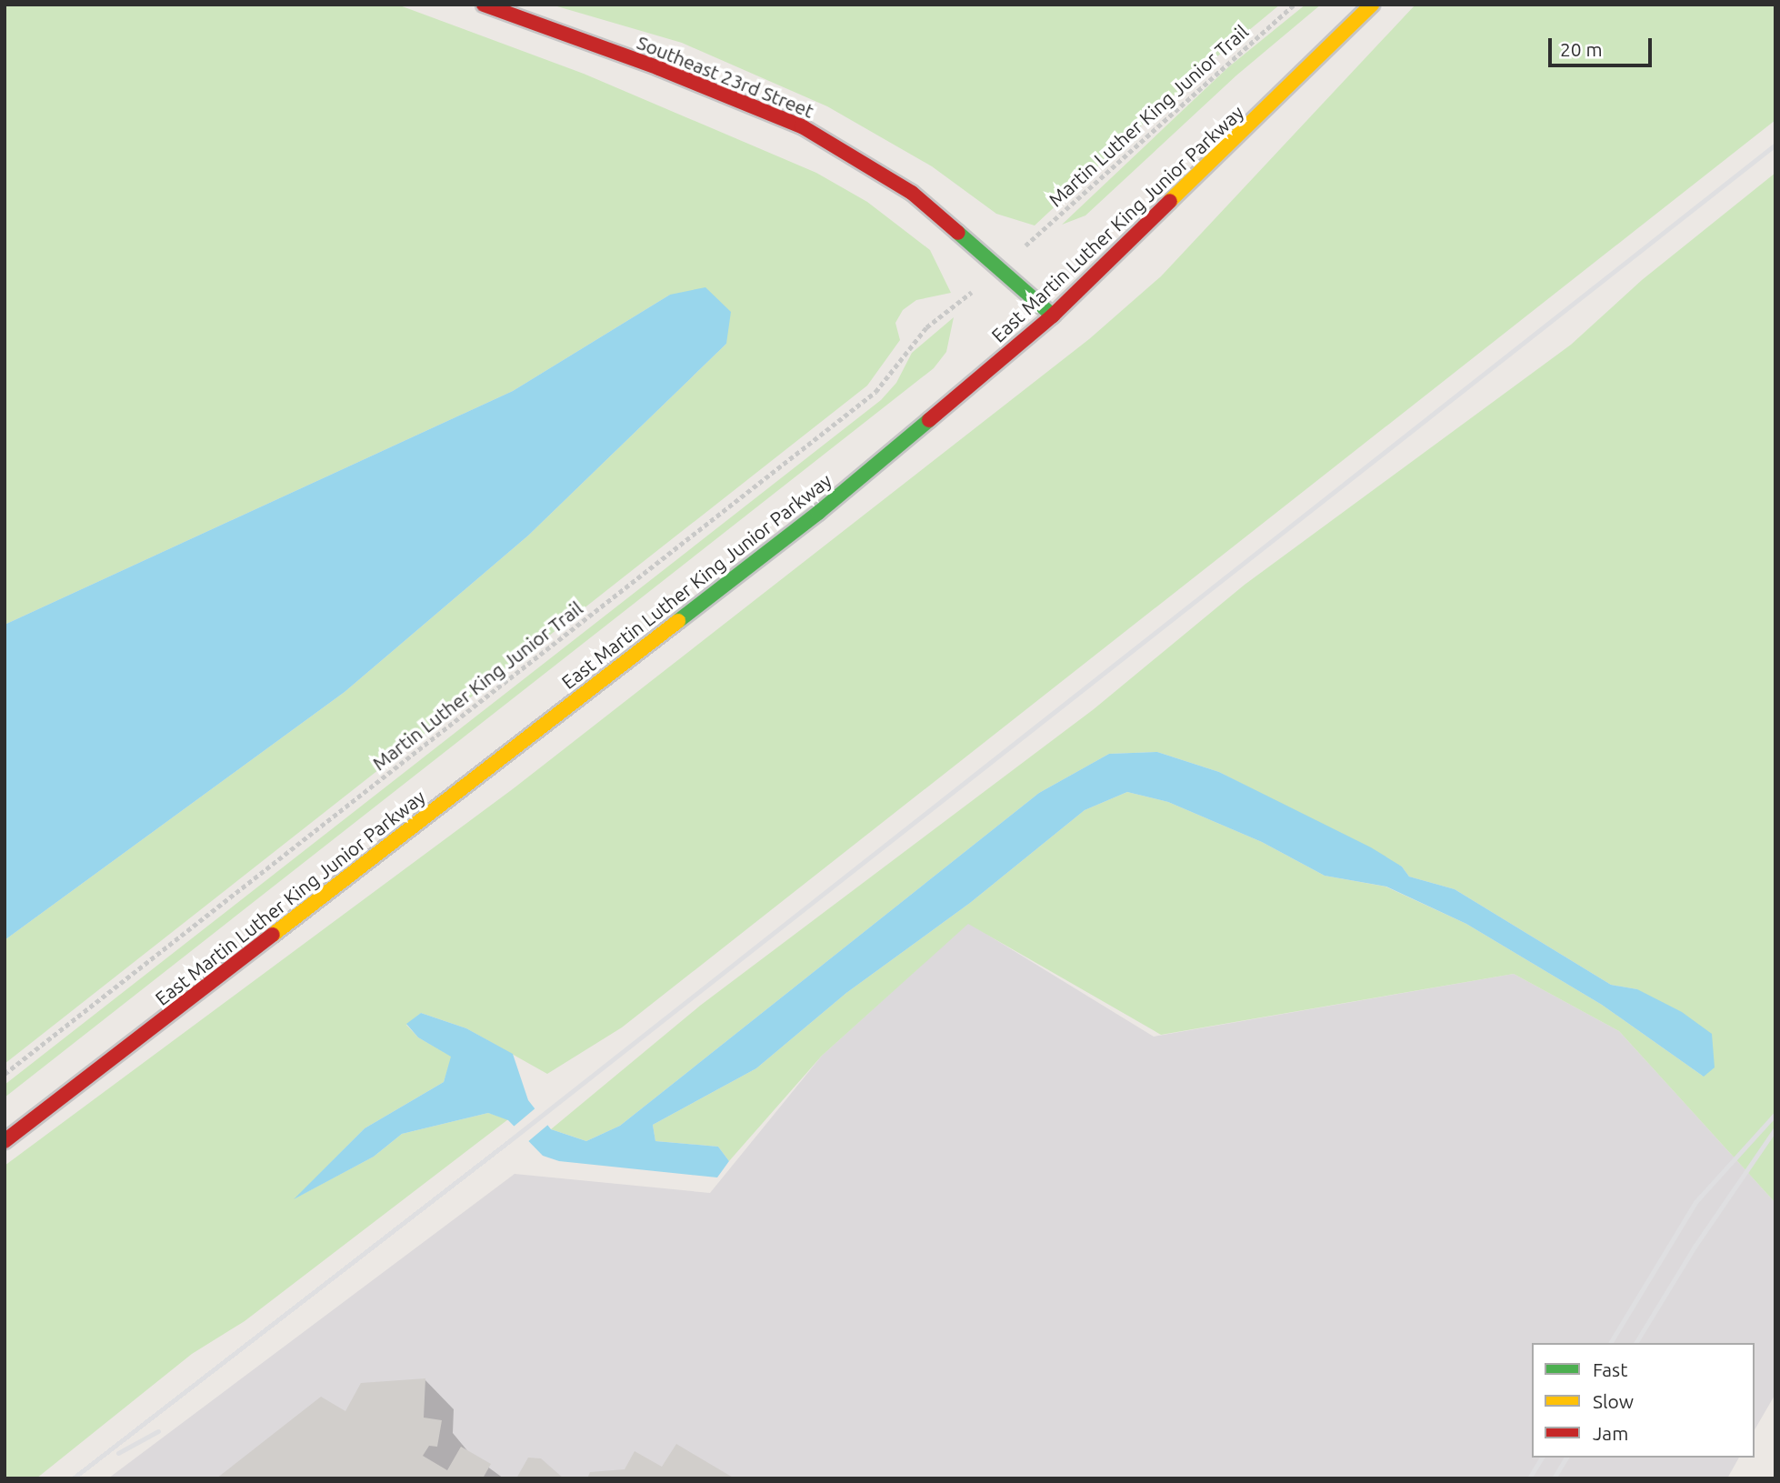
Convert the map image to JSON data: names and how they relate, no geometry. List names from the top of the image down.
{
  "streets": {
    "main road": ["Southeast 23rd Street", "East Martin Luther King Junior Parkway"],
    "path": ["Martin Luther King Junior Trail"]
  },
  "crossings": [
    ["Southeast 23rd Street", "East Martin Luther King Junior Parkway"]
  ],
  "legend": ["Fast", "Slow", "Jam"],
  "scale_bar": "20 m"
}
